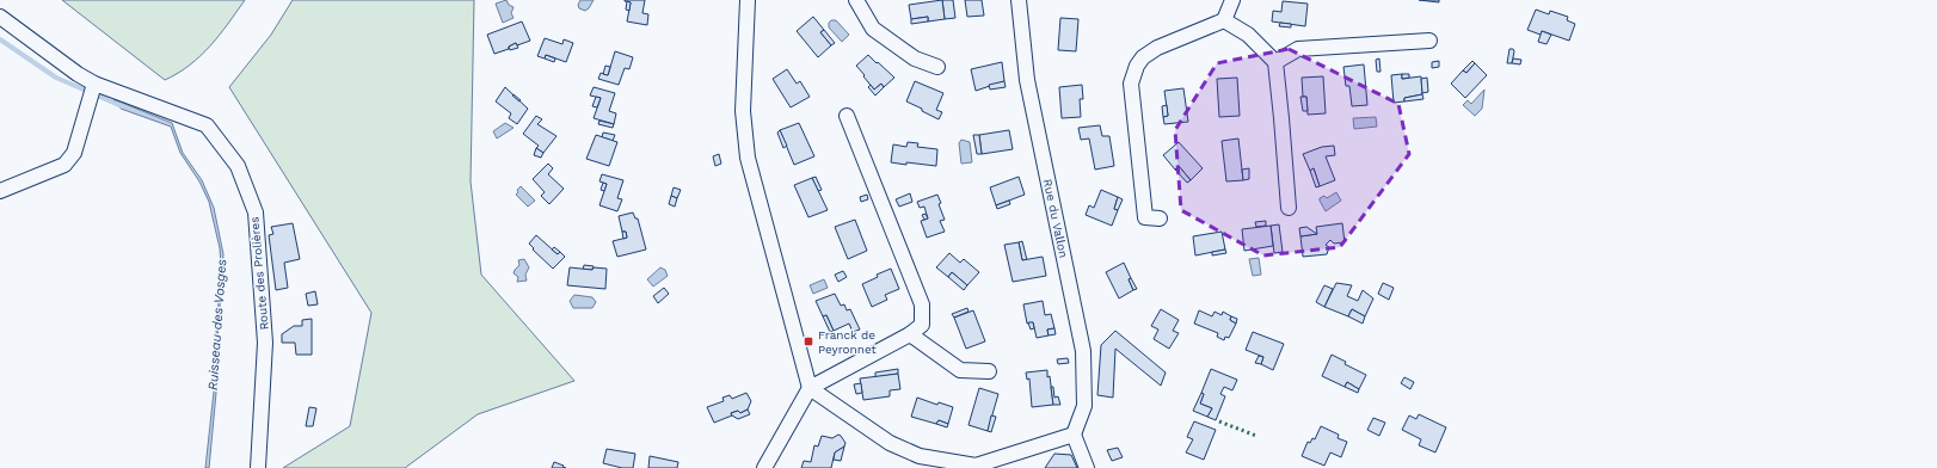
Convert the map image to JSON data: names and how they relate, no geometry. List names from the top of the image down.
{
  "streets": {
    "street": ["Rue du Vallon", "Route des Prolières"]
  },
  "water": ["Ruisseau des Vosges"],
  "places": {
    "transit": ["Franck de Peyronnet"]
  }
}
